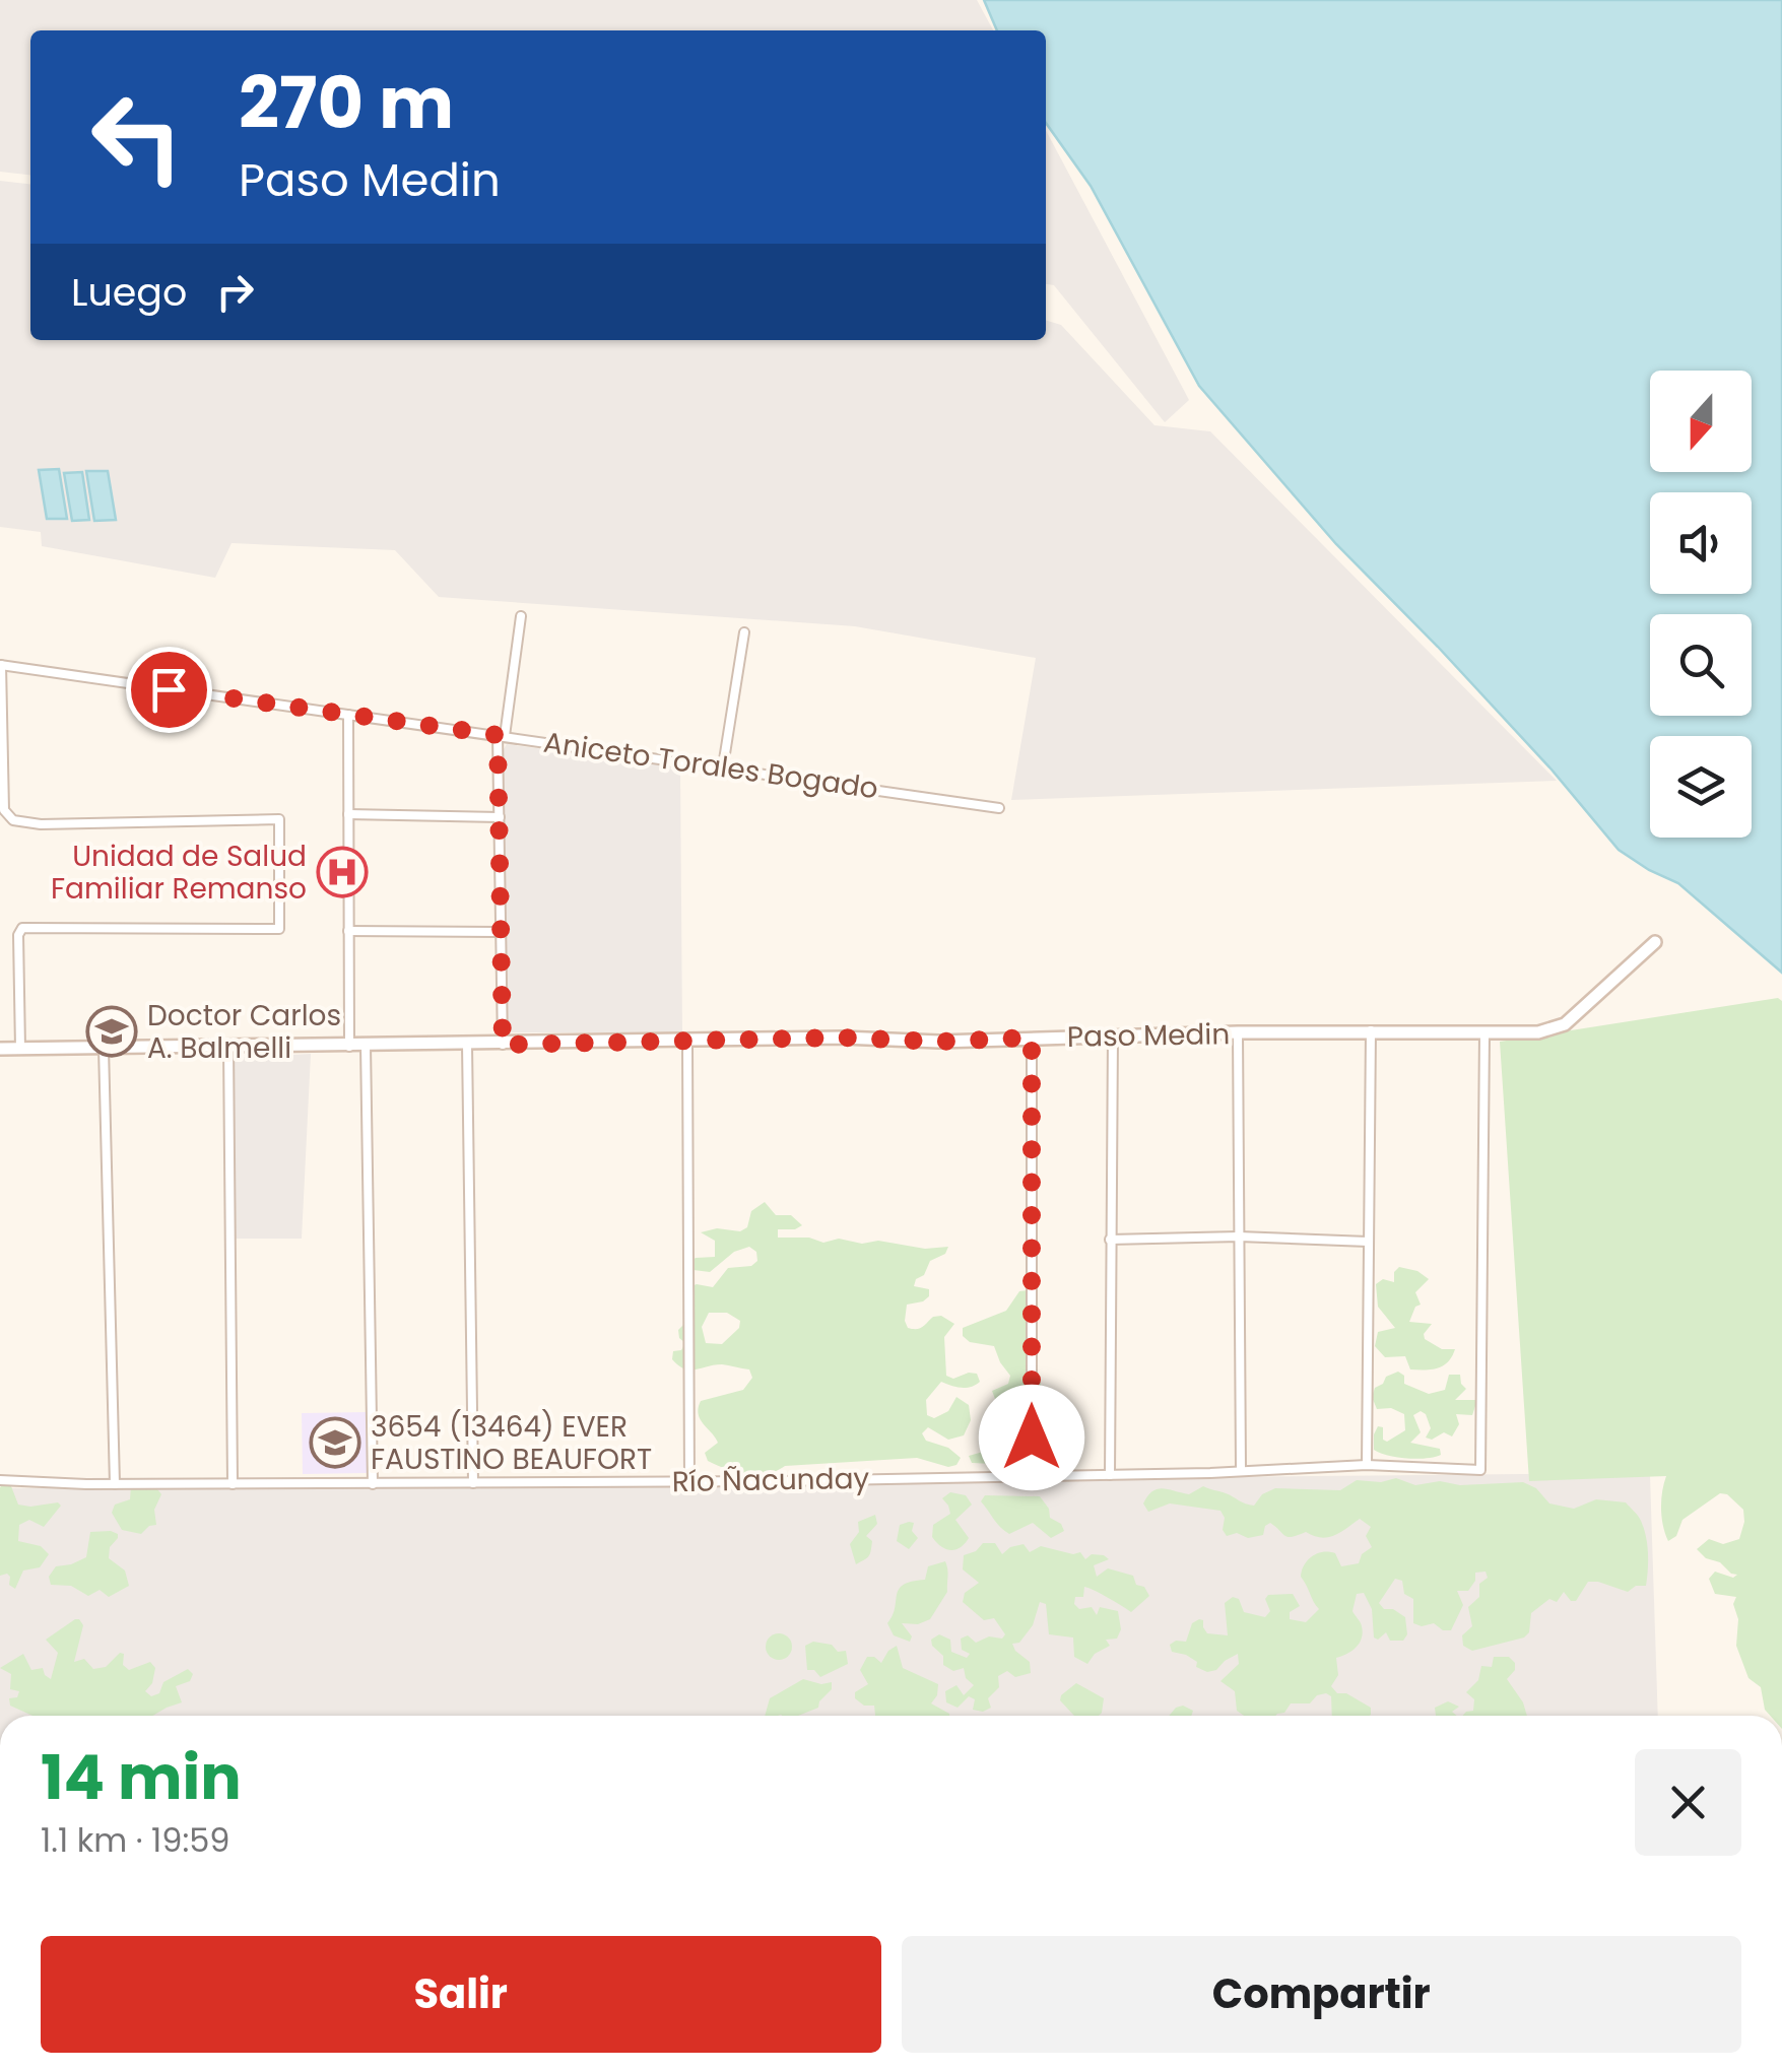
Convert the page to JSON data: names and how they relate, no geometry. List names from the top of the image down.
{
  "streets": {
    "street": ["Aniceto Torales Bogado", "Paso Medin", "Río Ñacunday"]
  },
  "crossings": [
    ["Paso Medin", "Río Ñacunday"]
  ],
  "places": {
    "hospital": ["Unidad de Salud Familiar Remanso"],
    "school or university": ["Doctor Carlos A. Balmelli", "3654 (13464) EVER FAUSTINO BEAUFORT"]
  },
  "north": "bottom",
  "page": {
    "turn": ["270 m", "Paso Medin"],
    "then": "Luego",
    "heading": ["14 min", "1.1 km · 19:59"],
    "buttons": ["Salir", "Compartir"]
  }
}
